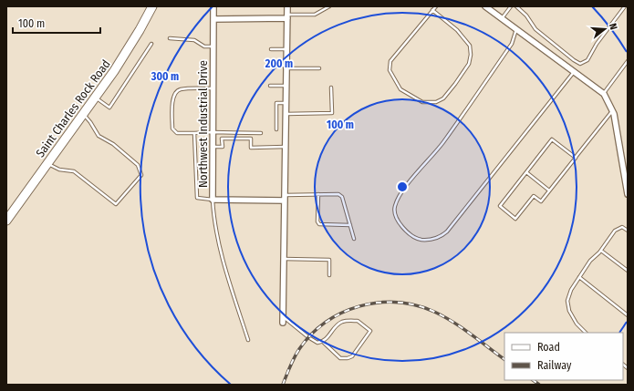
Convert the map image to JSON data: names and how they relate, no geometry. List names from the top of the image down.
{
  "streets": {
    "main road": ["Saint Charles Rock Road"],
    "street": ["Northwest Industrial Drive"]
  },
  "legend": ["Road", "Railway"],
  "scale_bar": "100 m",
  "north": "right",
  "rings": ["200 m", "300 m", "100 m"]
}
